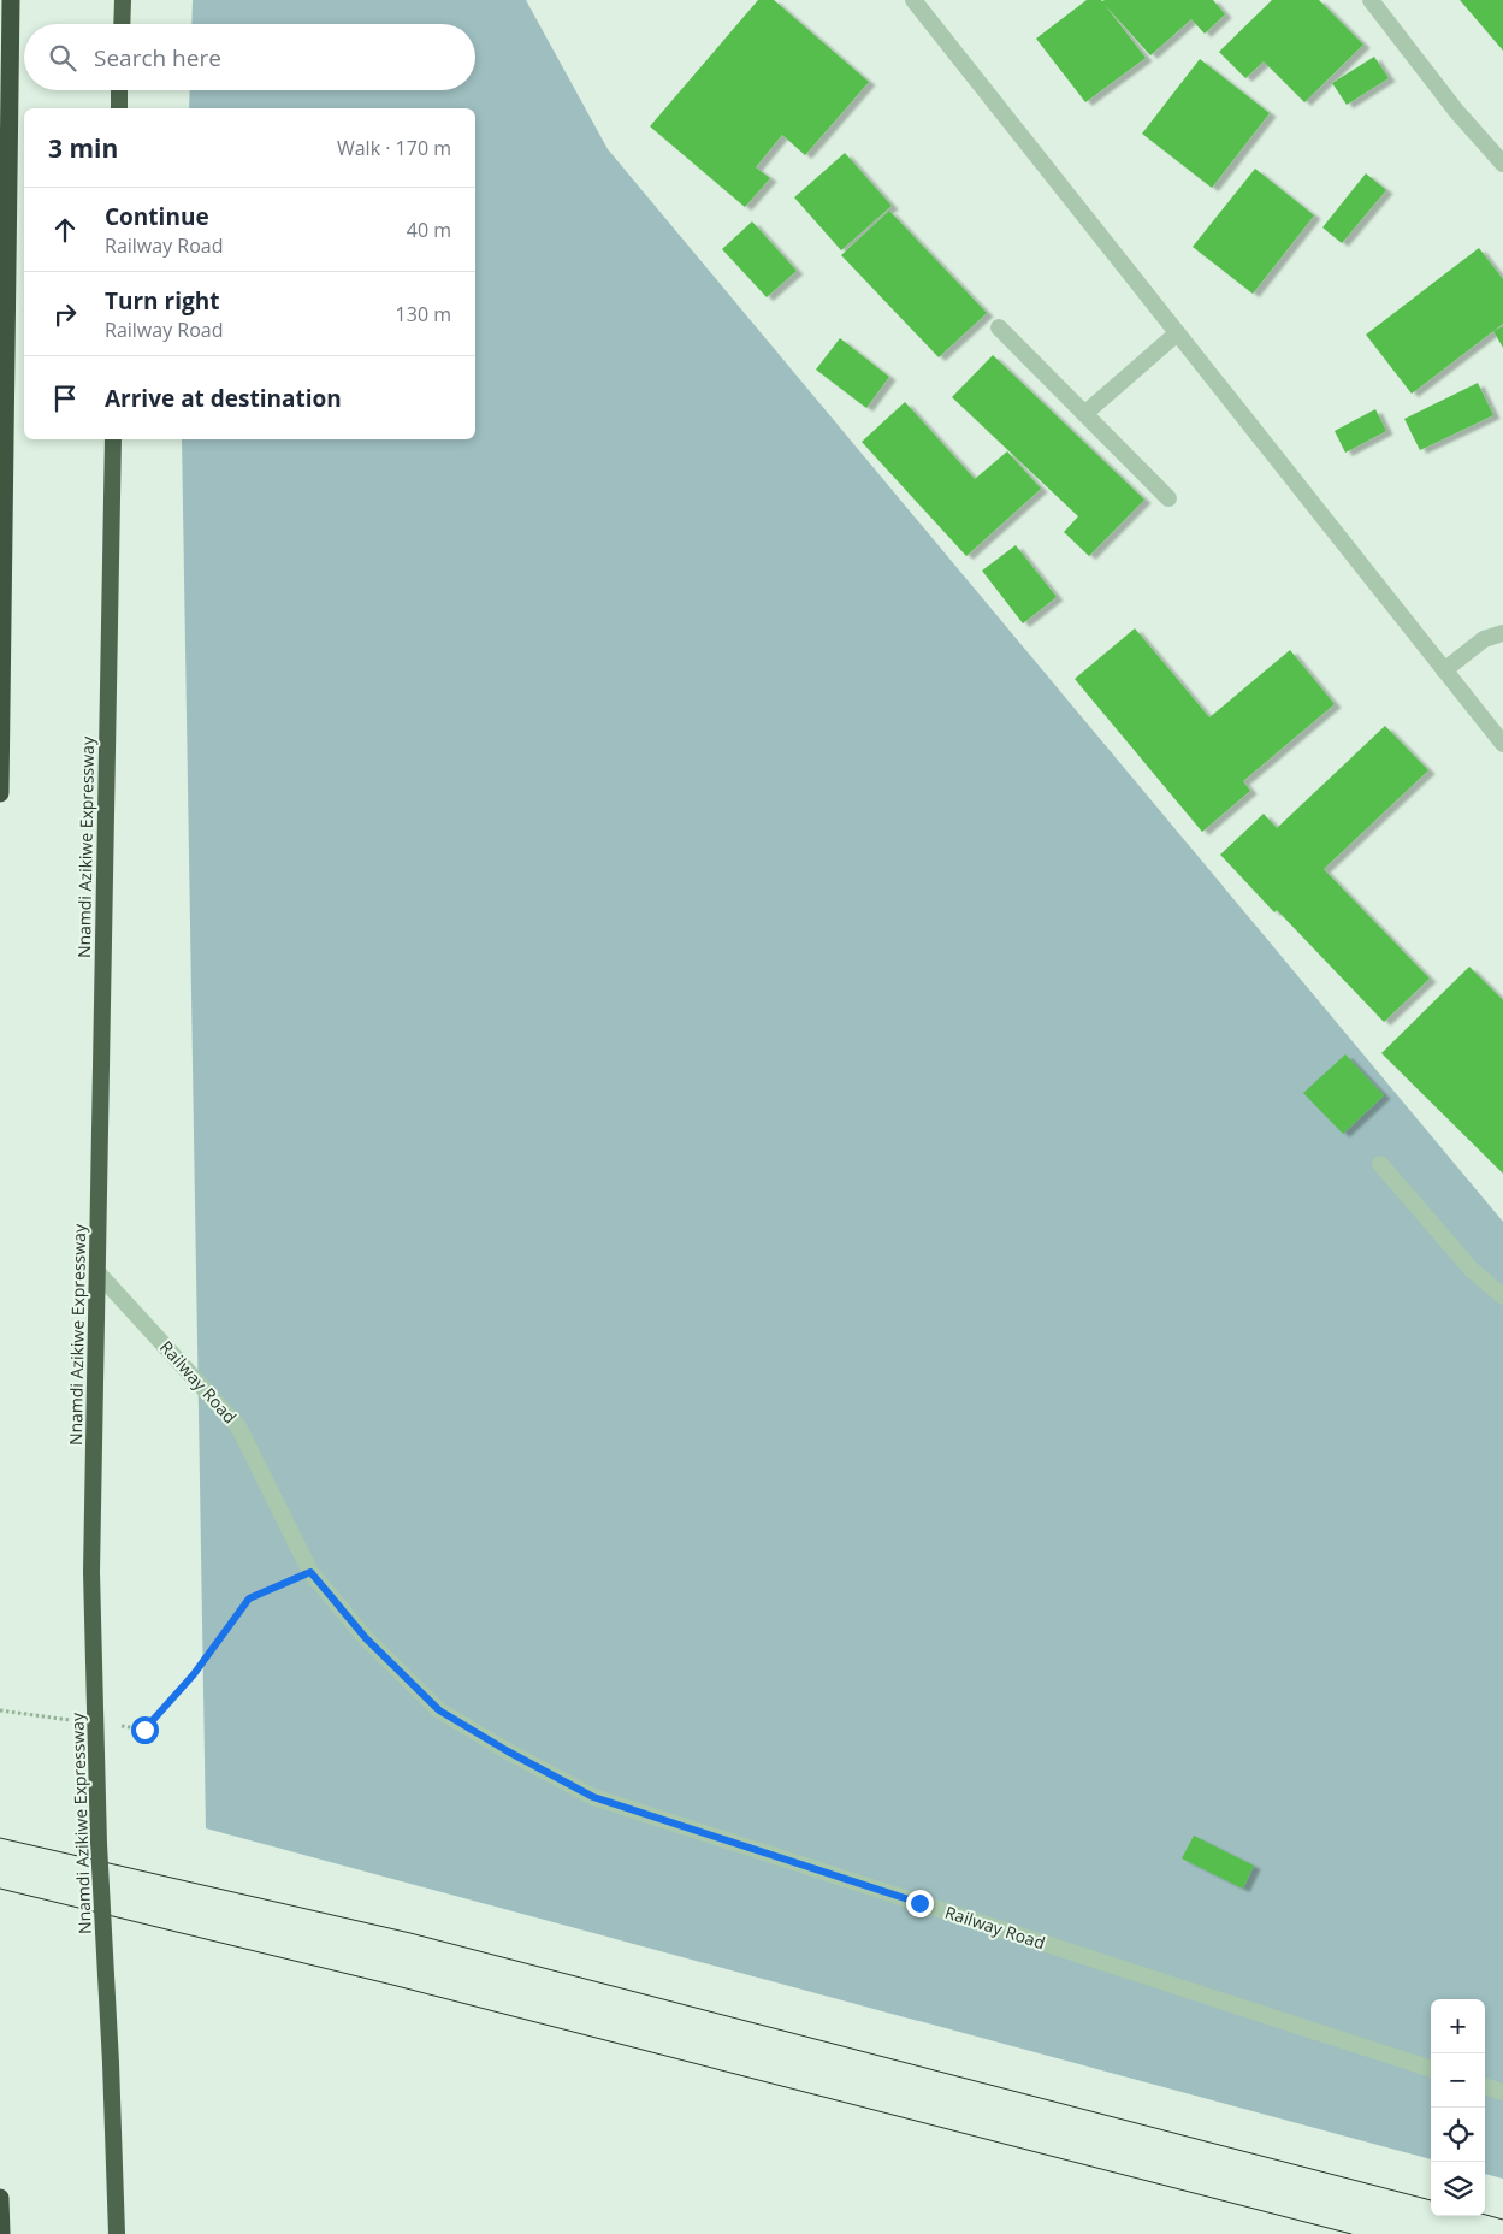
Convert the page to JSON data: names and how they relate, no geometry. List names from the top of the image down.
{
  "streets": {
    "highway": ["Nnamdi Azikiwe Expressway"],
    "street": ["Railway Road"]
  },
  "crossings": [
    ["Nnamdi Azikiwe Expressway", "Railway Road"]
  ],
  "page": {
    "search": "Search here",
    "heading": ["3 min", "Walk · 170 m"],
    "list": [
      ["Continue", "Railway Road", "40 m"],
      ["Turn right", "Railway Road", "130 m"],
      "Arrive at destination"
    ],
    "map_buttons": ["+", "−"]
  }
}
